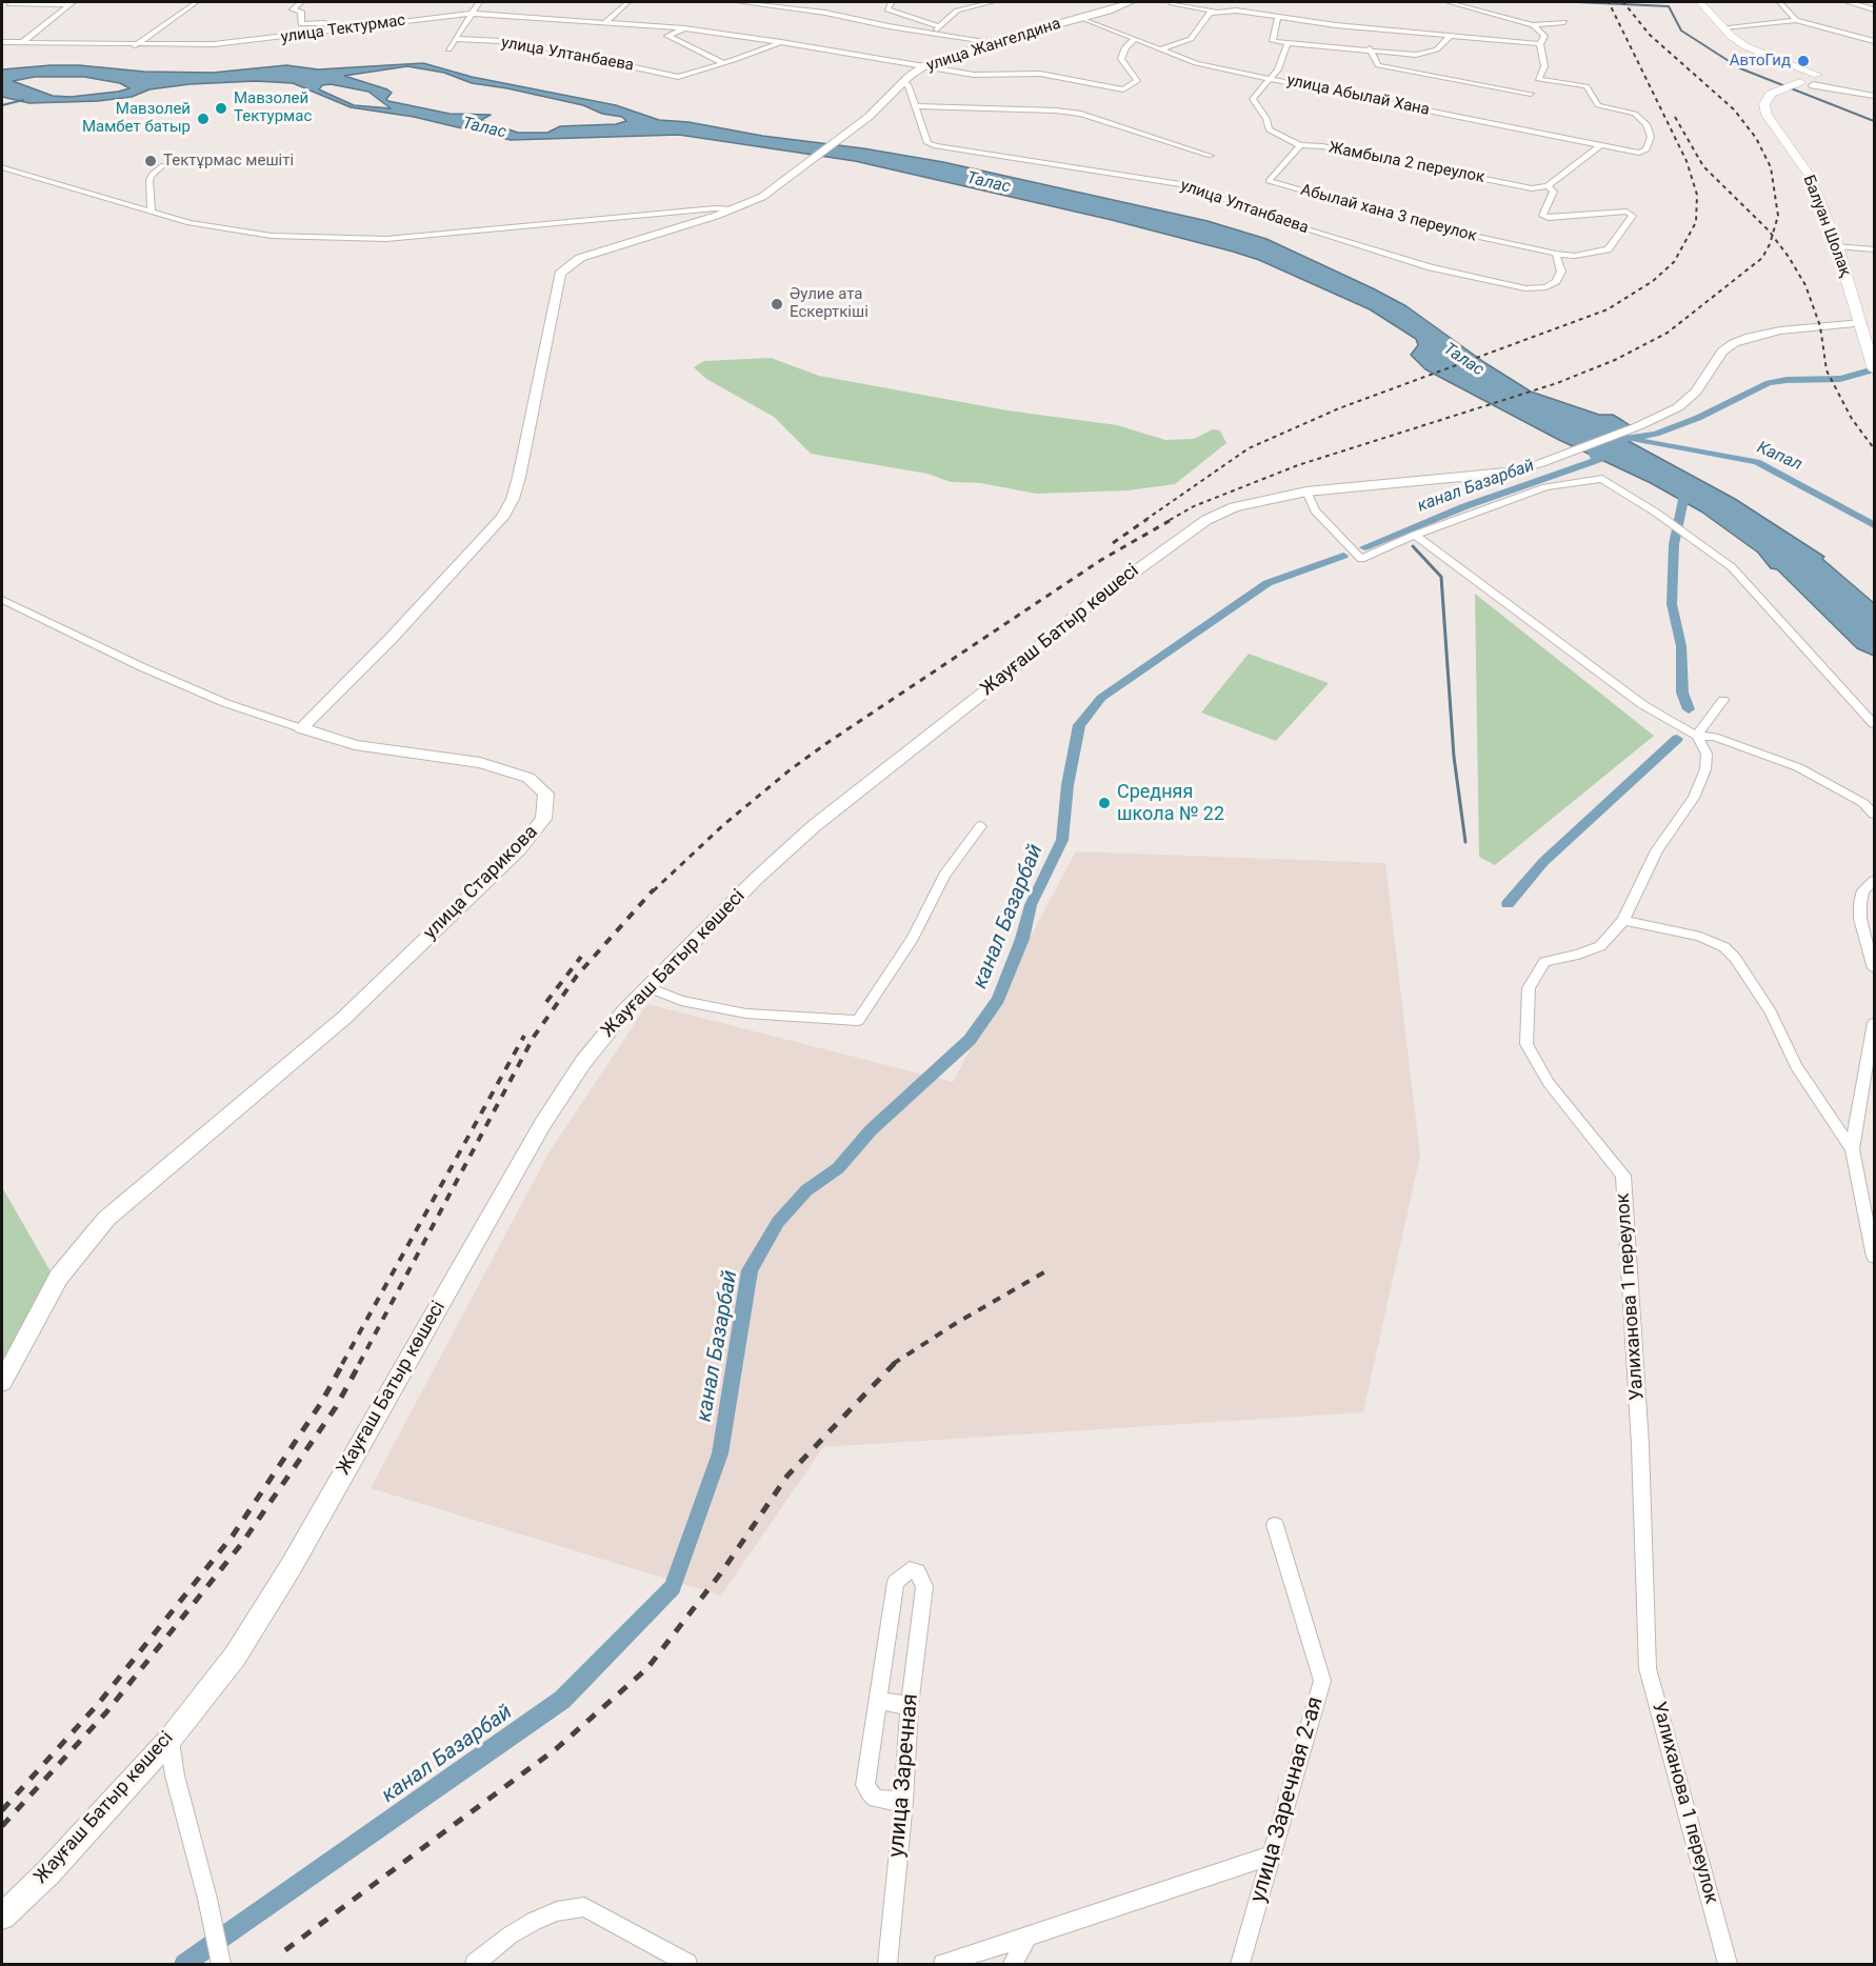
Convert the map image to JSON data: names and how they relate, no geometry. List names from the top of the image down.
{
  "streets": {
    "main road": ["Балуан Шолақ"],
    "street": [
      "улица Тектурмас",
      "улица Жангелдина",
      "улица Ултанбаева",
      "улица Абылай Хана",
      "Жамбыла 2 переулок",
      "Абылай хана 3 переулок",
      "Жауғаш Батыр көшесі",
      "улица Старикова",
      "Уалиханова 1 переулок",
      "улица Заречная",
      "улица Заречная 2-ая"
    ]
  },
  "crossings": [
    ["улица Тектурмас", "улица Жангелдина"],
    ["улица Тектурмас", "улица Абылай Хана"],
    ["улица Жангелдина", "улица Ултанбаева"],
    ["улица Жангелдина", "улица Абылай Хана"],
    ["улица Жангелдина", "улица Старикова"],
    ["улица Ултанбаева", "Абылай хана 3 переулок"],
    ["улица Абылай Хана", "Жамбыла 2 переулок"],
    ["Жамбыла 2 переулок", "Абылай хана 3 переулок"],
    ["Балуан Шолақ", "Жауғаш Батыр көшесі"]
  ],
  "water": ["Талас", "Капал", "канал Базарбай"],
  "places": [
    "АвтоГид",
    "Мавзолей Тектурмас",
    "Мавзолей Мамбет батыр",
    "Тектұрмас мешіті",
    "Әулие ата Ескерткіші",
    "Средняя школа № 22"
  ]
}
